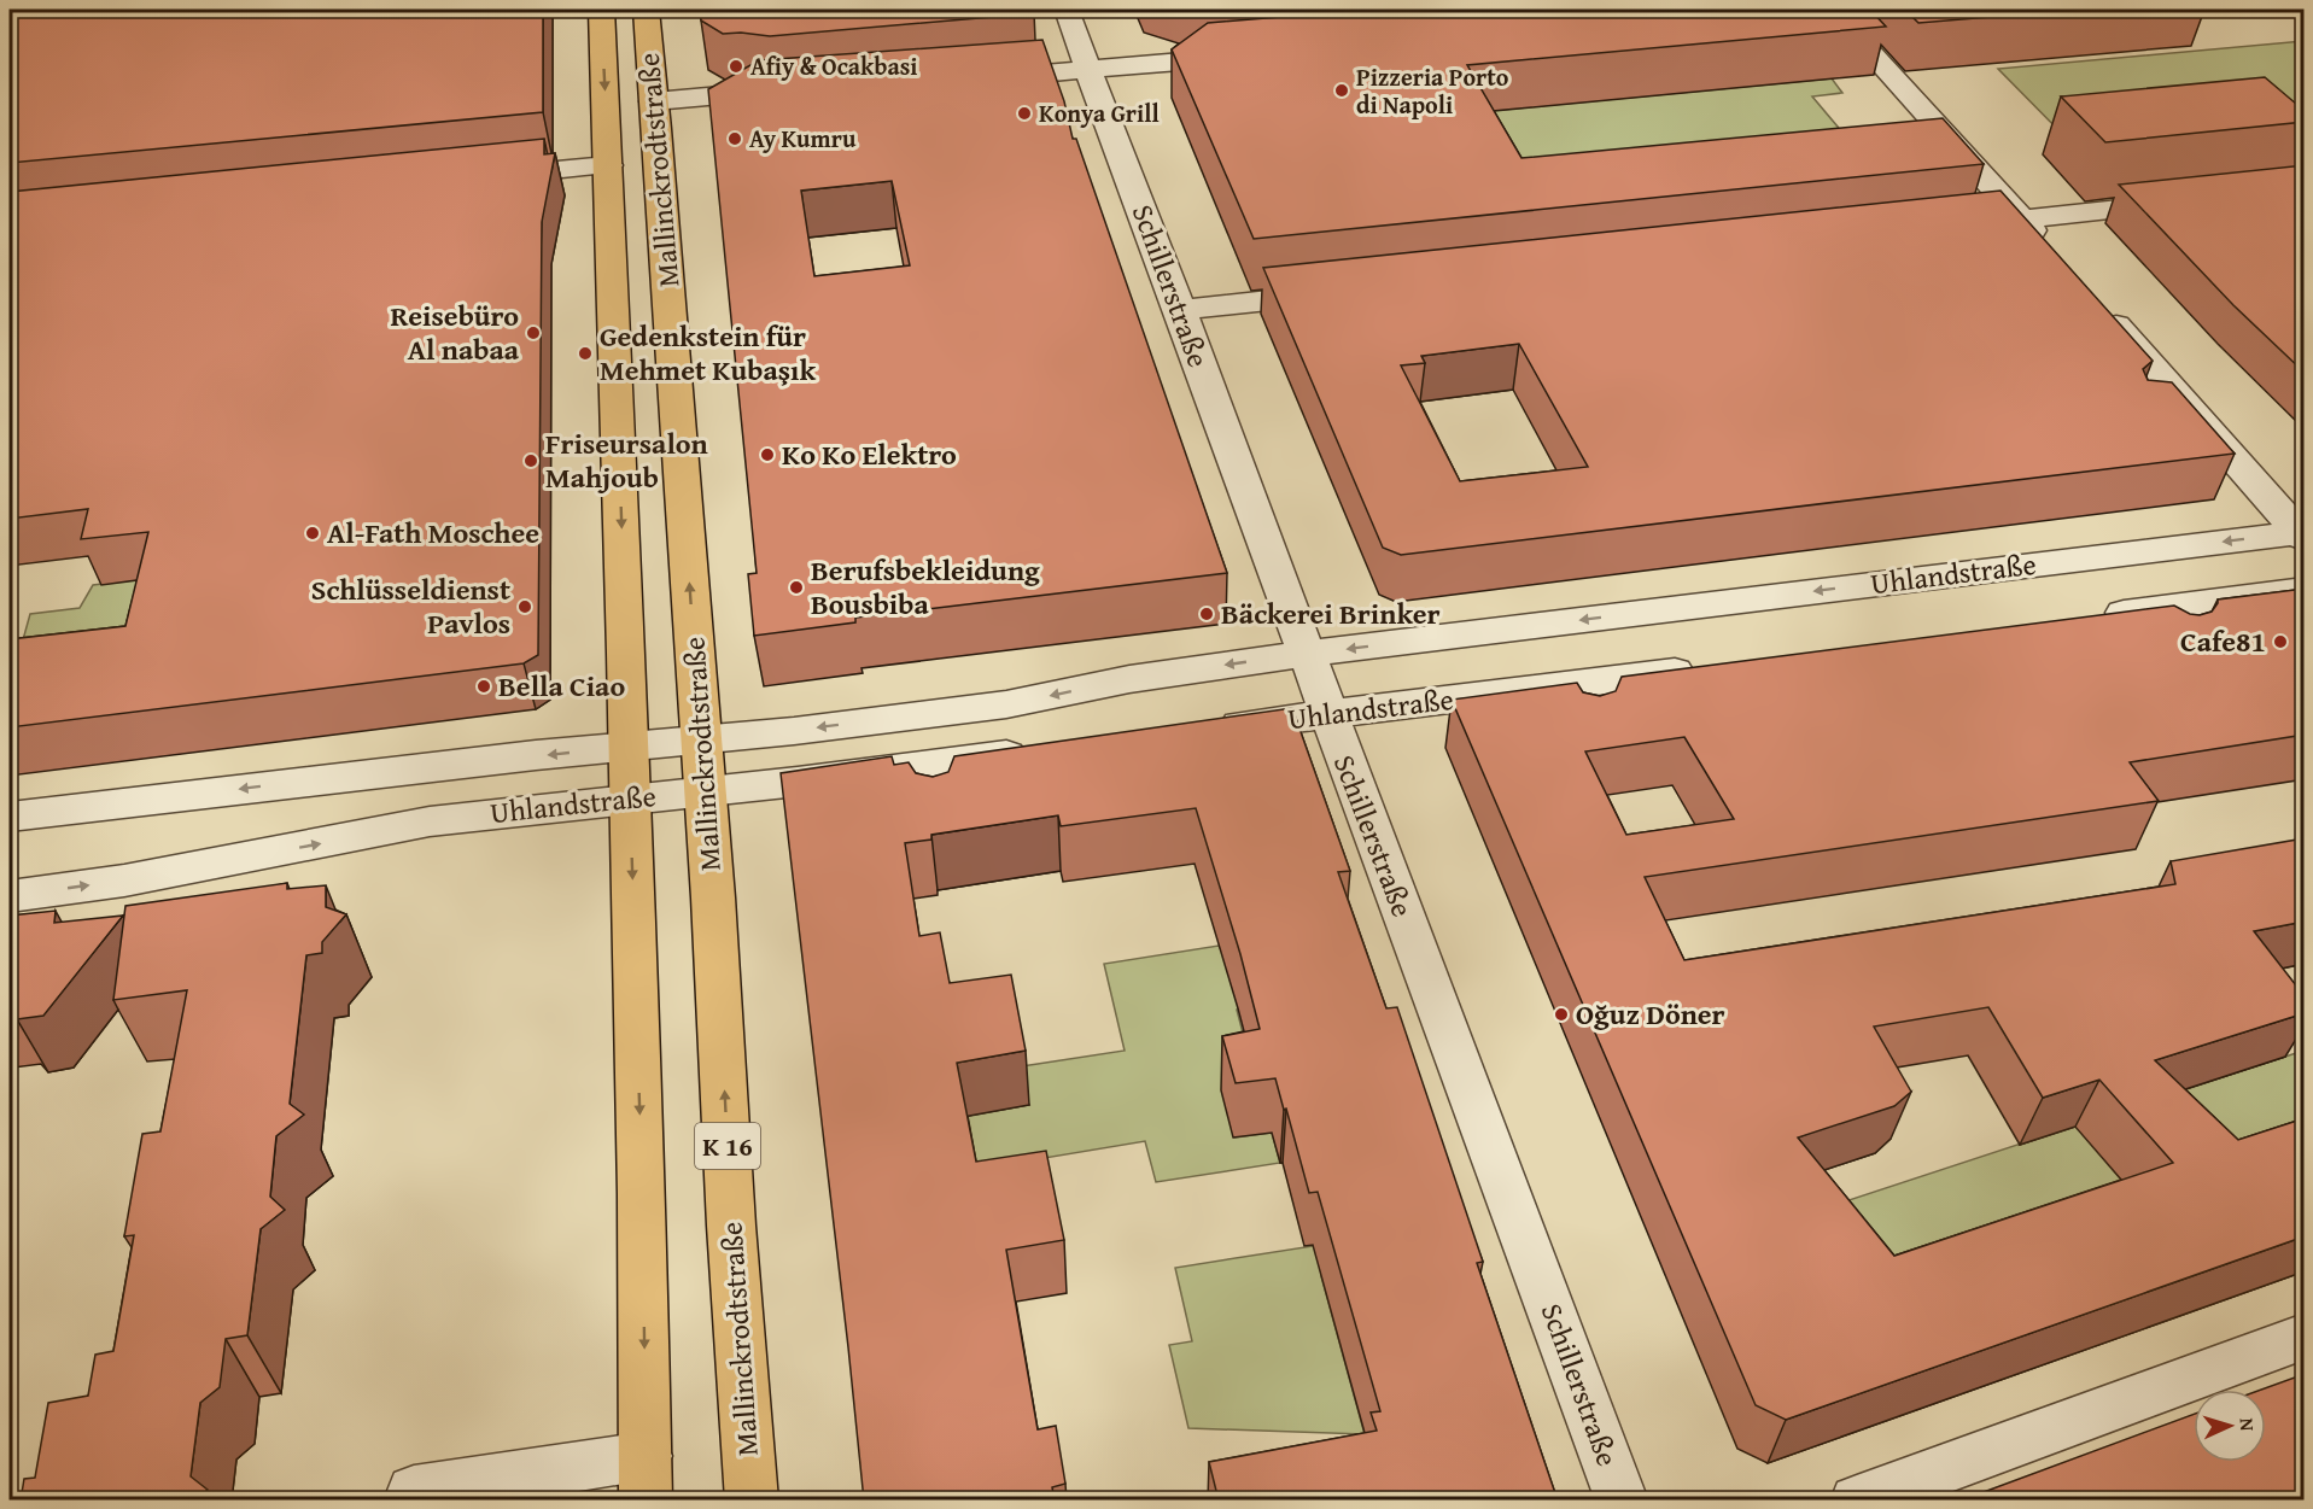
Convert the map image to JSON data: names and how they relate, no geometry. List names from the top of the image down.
{
  "streets": {
    "main road": ["Mallinckrodtstraße", "K 16"],
    "street": ["Schillerstraße", "Uhlandstraße"]
  },
  "crossings": [
    ["Mallinckrodtstraße", "Uhlandstraße"],
    ["Schillerstraße", "Uhlandstraße"]
  ],
  "places": [
    "Afiy & Ocakbasi",
    "Pizzeria Porto di Napoli",
    "Konya Grill",
    "Ay Kumru",
    "Reisebüro Al nabaa",
    "Gedenkstein für Mehmet Kubaşık",
    "Ko Ko Elektro",
    "Friseursalon Mahjoub",
    "Al-Fath Moschee",
    "Berufsbekleidung Bousbiba",
    "Schlüsseldienst Pavlos",
    "Bäckerei Brinker",
    "Cafe81",
    "Bella Ciao",
    "Oğuz Döner"
  ],
  "north": "right"
}
